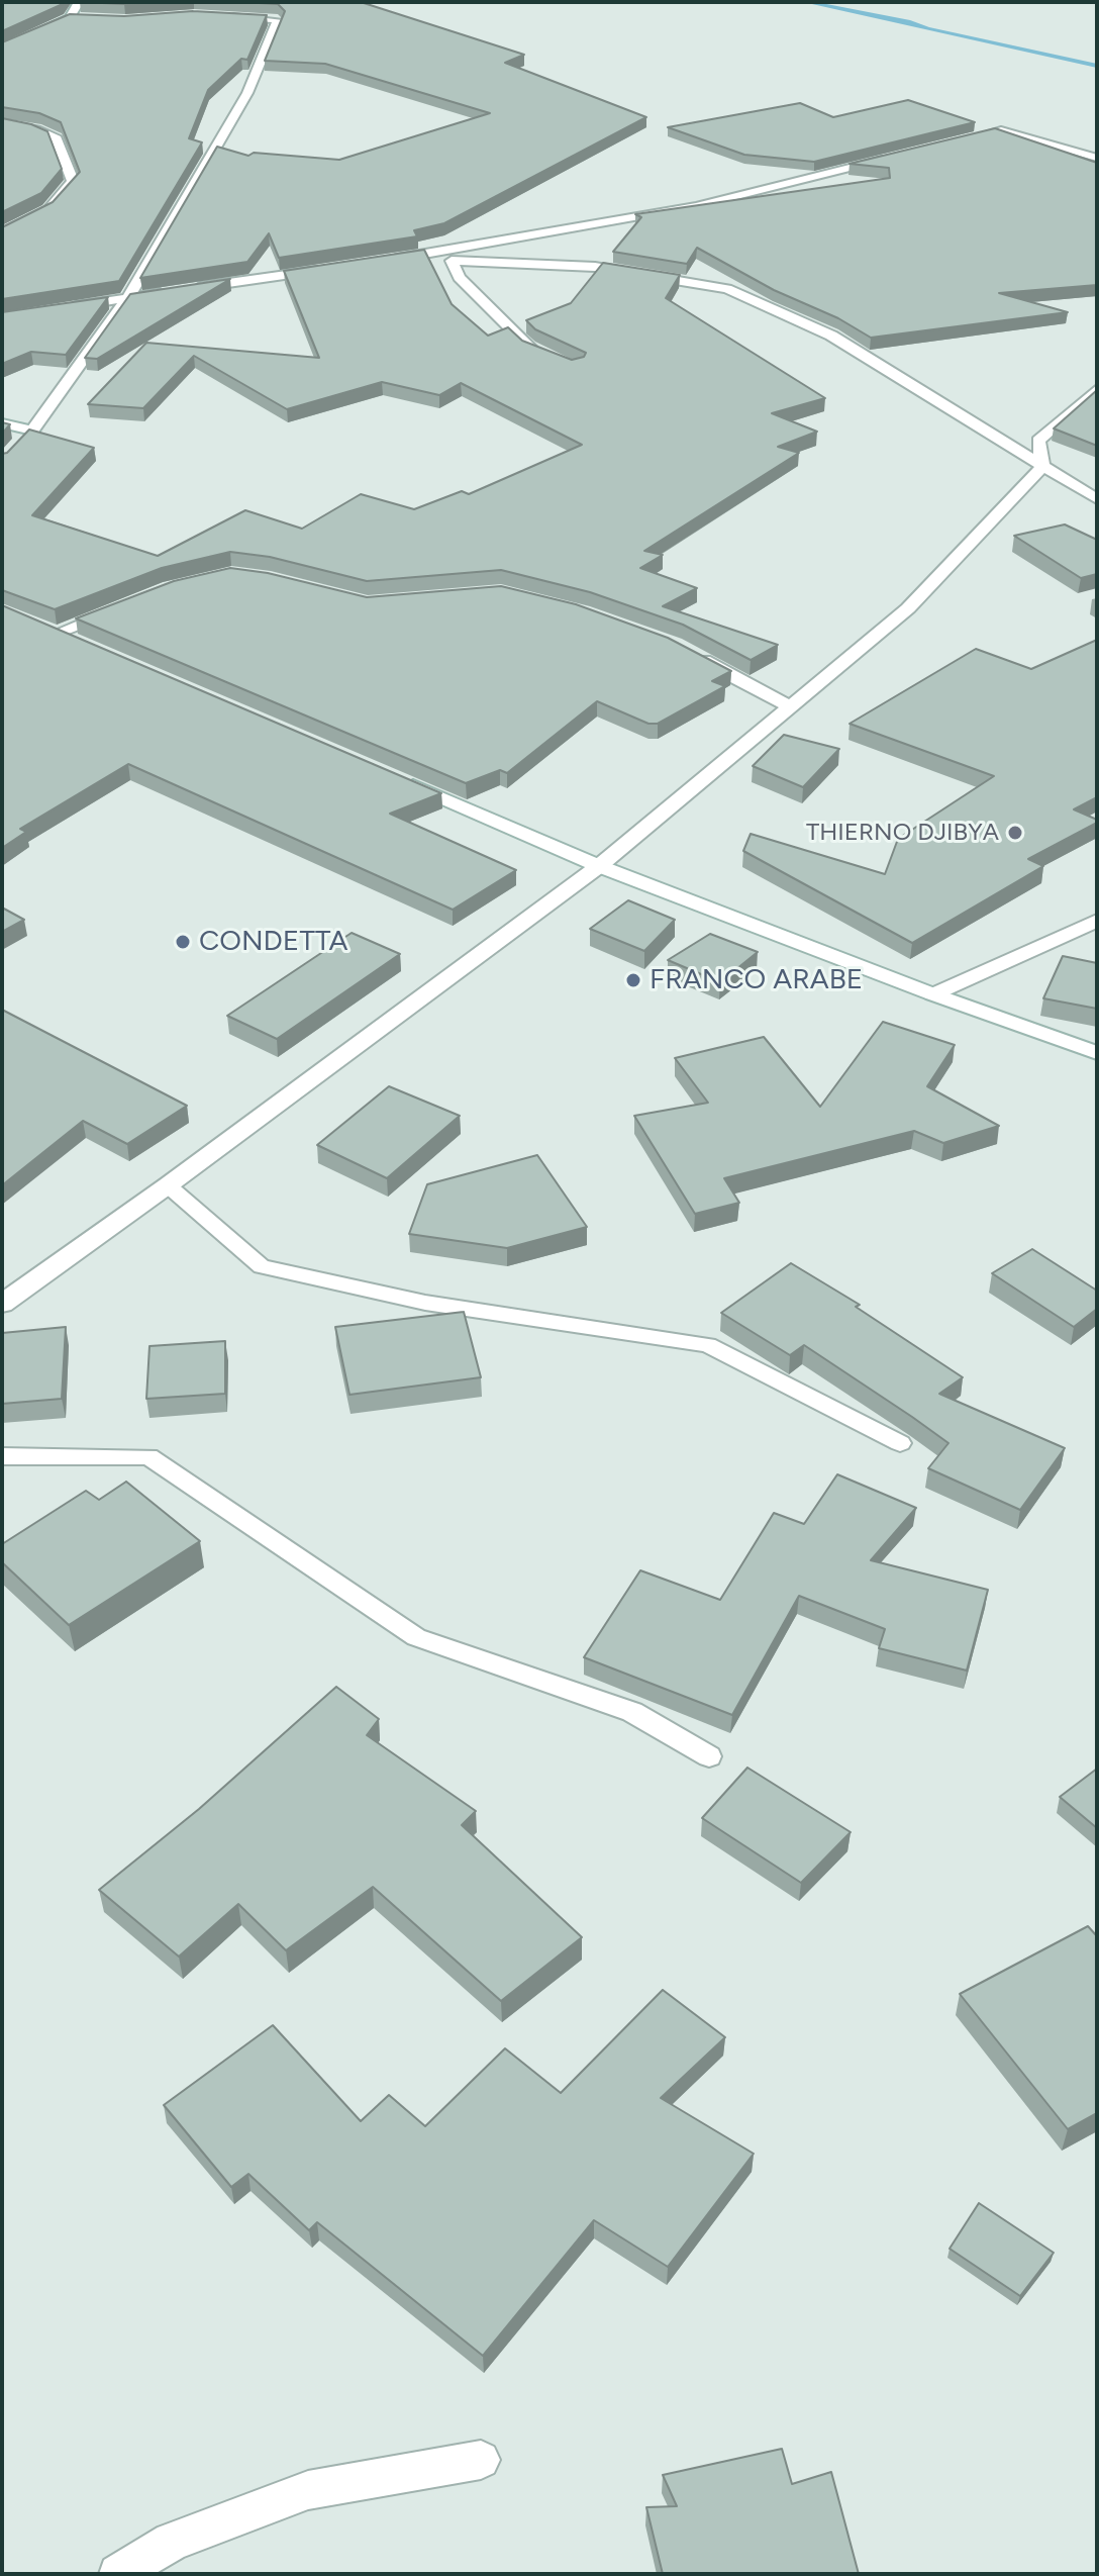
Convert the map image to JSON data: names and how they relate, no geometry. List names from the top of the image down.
{
  "places": ["THIERNO DJIBYA", "CONDETTA", "FRANCO ARABE"]
}
